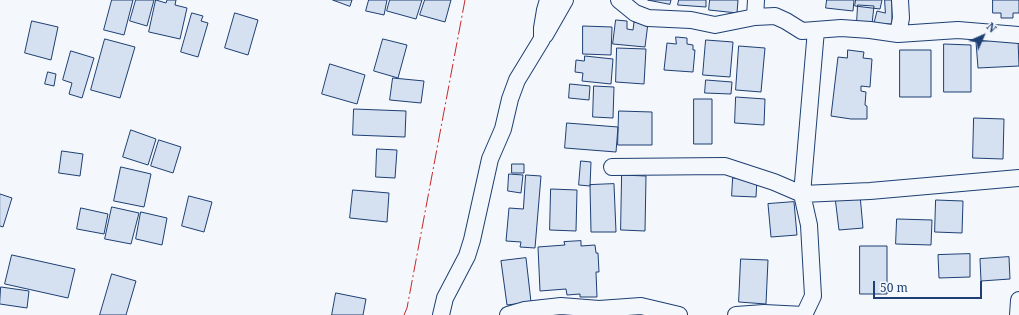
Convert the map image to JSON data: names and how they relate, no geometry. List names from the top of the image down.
{
  "scale_bar": "50 m",
  "north": "top right"
}
